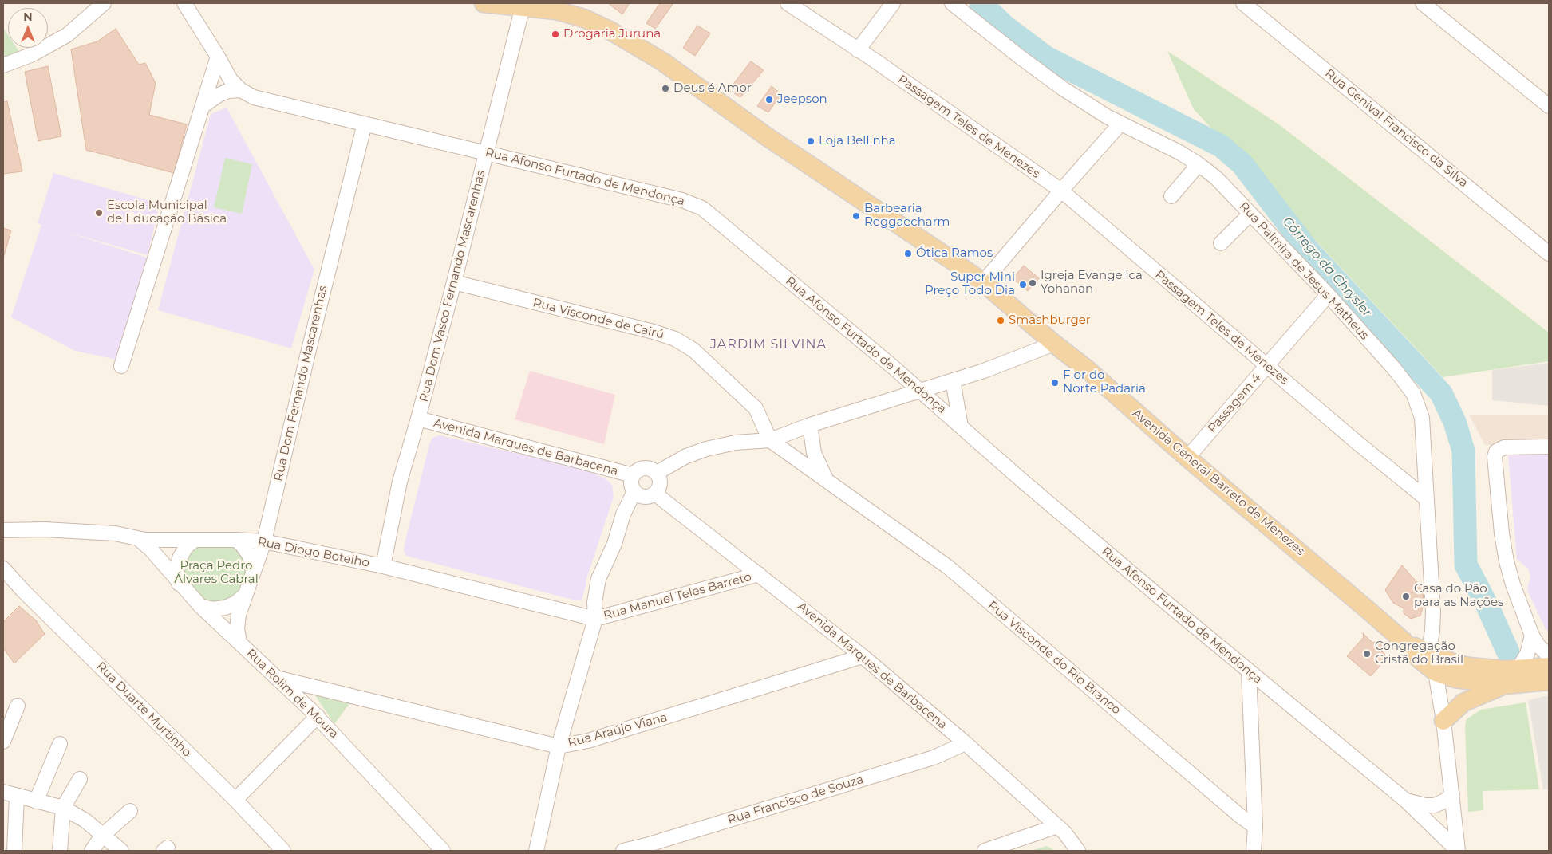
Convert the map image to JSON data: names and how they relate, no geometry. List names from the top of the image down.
{
  "streets": {
    "main road": ["Avenida General Barreto de Menezes"],
    "street": [
      "Passagem Teles de Menezes",
      "Rua Genival Francisco da Silva",
      "Rua Afonso Furtado de Mendonça",
      "Rua Palmira de Jesus Matheus",
      "Rua Dom Vasco Fernando Mascarenhas",
      "Rua Visconde de Cairú",
      "Rua Dom Fernando Mascarenhas",
      "Passagem 4",
      "Avenida Marques de Barbacena",
      "Rua Diogo Botelho",
      "Rua Manuel Teles Barreto",
      "Rua Visconde do Rio Branco",
      "Rua Rolim de Moura",
      "Rua Duarte Murtinho",
      "Rua Araújo Viana",
      "Rua Francisco de Souza"
    ]
  },
  "crossings": [
    ["Passagem Teles de Menezes", "Rua Palmira de Jesus Matheus"],
    ["Passagem Teles de Menezes", "Passagem 4"],
    ["Rua Afonso Furtado de Mendonça", "Rua Dom Vasco Fernando Mascarenhas"],
    ["Rua Afonso Furtado de Mendonça", "Rua Dom Fernando Mascarenhas"],
    ["Rua Palmira de Jesus Matheus", "Passagem 4"],
    ["Rua Dom Vasco Fernando Mascarenhas", "Rua Visconde de Cairú"],
    ["Rua Dom Vasco Fernando Mascarenhas", "Avenida Marques de Barbacena"],
    ["Rua Dom Vasco Fernando Mascarenhas", "Avenida General Barreto de Menezes"],
    ["Rua Dom Vasco Fernando Mascarenhas", "Rua Diogo Botelho"],
    ["Rua Visconde de Cairú", "Rua Visconde do Rio Branco"],
    ["Rua Dom Fernando Mascarenhas", "Rua Diogo Botelho"],
    ["Rua Dom Fernando Mascarenhas", "Rua Rolim de Moura"],
    ["Passagem 4", "Avenida General Barreto de Menezes"],
    ["Avenida Marques de Barbacena", "Rua Manuel Teles Barreto"],
    ["Avenida Marques de Barbacena", "Rua Araújo Viana"],
    ["Avenida Marques de Barbacena", "Rua Francisco de Souza"],
    ["Rua Diogo Botelho", "Rua Manuel Teles Barreto"],
    ["Rua Diogo Botelho", "Rua Rolim de Moura"],
    ["Rua Rolim de Moura", "Rua Araújo Viana"]
  ],
  "districts": ["JARDIM SILVINA"],
  "water": ["Córrego da Chrysler"],
  "parks": ["Praça Pedro Álvares Cabral"],
  "places": [
    "Drogaria Juruna",
    "Deus é Amor",
    "Jeepson",
    "Loja Bellinha",
    "Escola Municipal de Educação Básica",
    "Barbearia Reggaecharm",
    "Ótica Ramos",
    "Igreja Evangelica Yohanan",
    "Super Mini Preço Todo Dia",
    "Smashburger",
    "Flor do Norte Padaria",
    "Casa do Pão para as Nações",
    "Congregação Cristã do Brasil"
  ],
  "north": "top"
}
